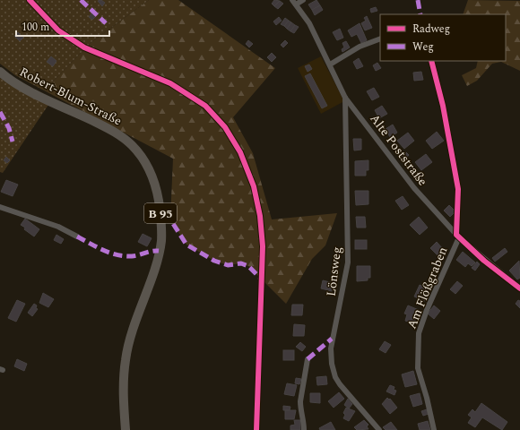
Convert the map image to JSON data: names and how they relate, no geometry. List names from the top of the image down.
{
  "streets": {
    "main road": ["Robert-Blum-Straße", "B 95"],
    "street": ["Alte Poststraße", "Lönsweg", "Am Flößgraben"]
  },
  "crossings": [
    ["Alte Poststraße", "Lönsweg"],
    ["Alte Poststraße", "Am Flößgraben"]
  ],
  "legend": ["Radweg", "Weg"],
  "scale_bar": "100 m"
}
